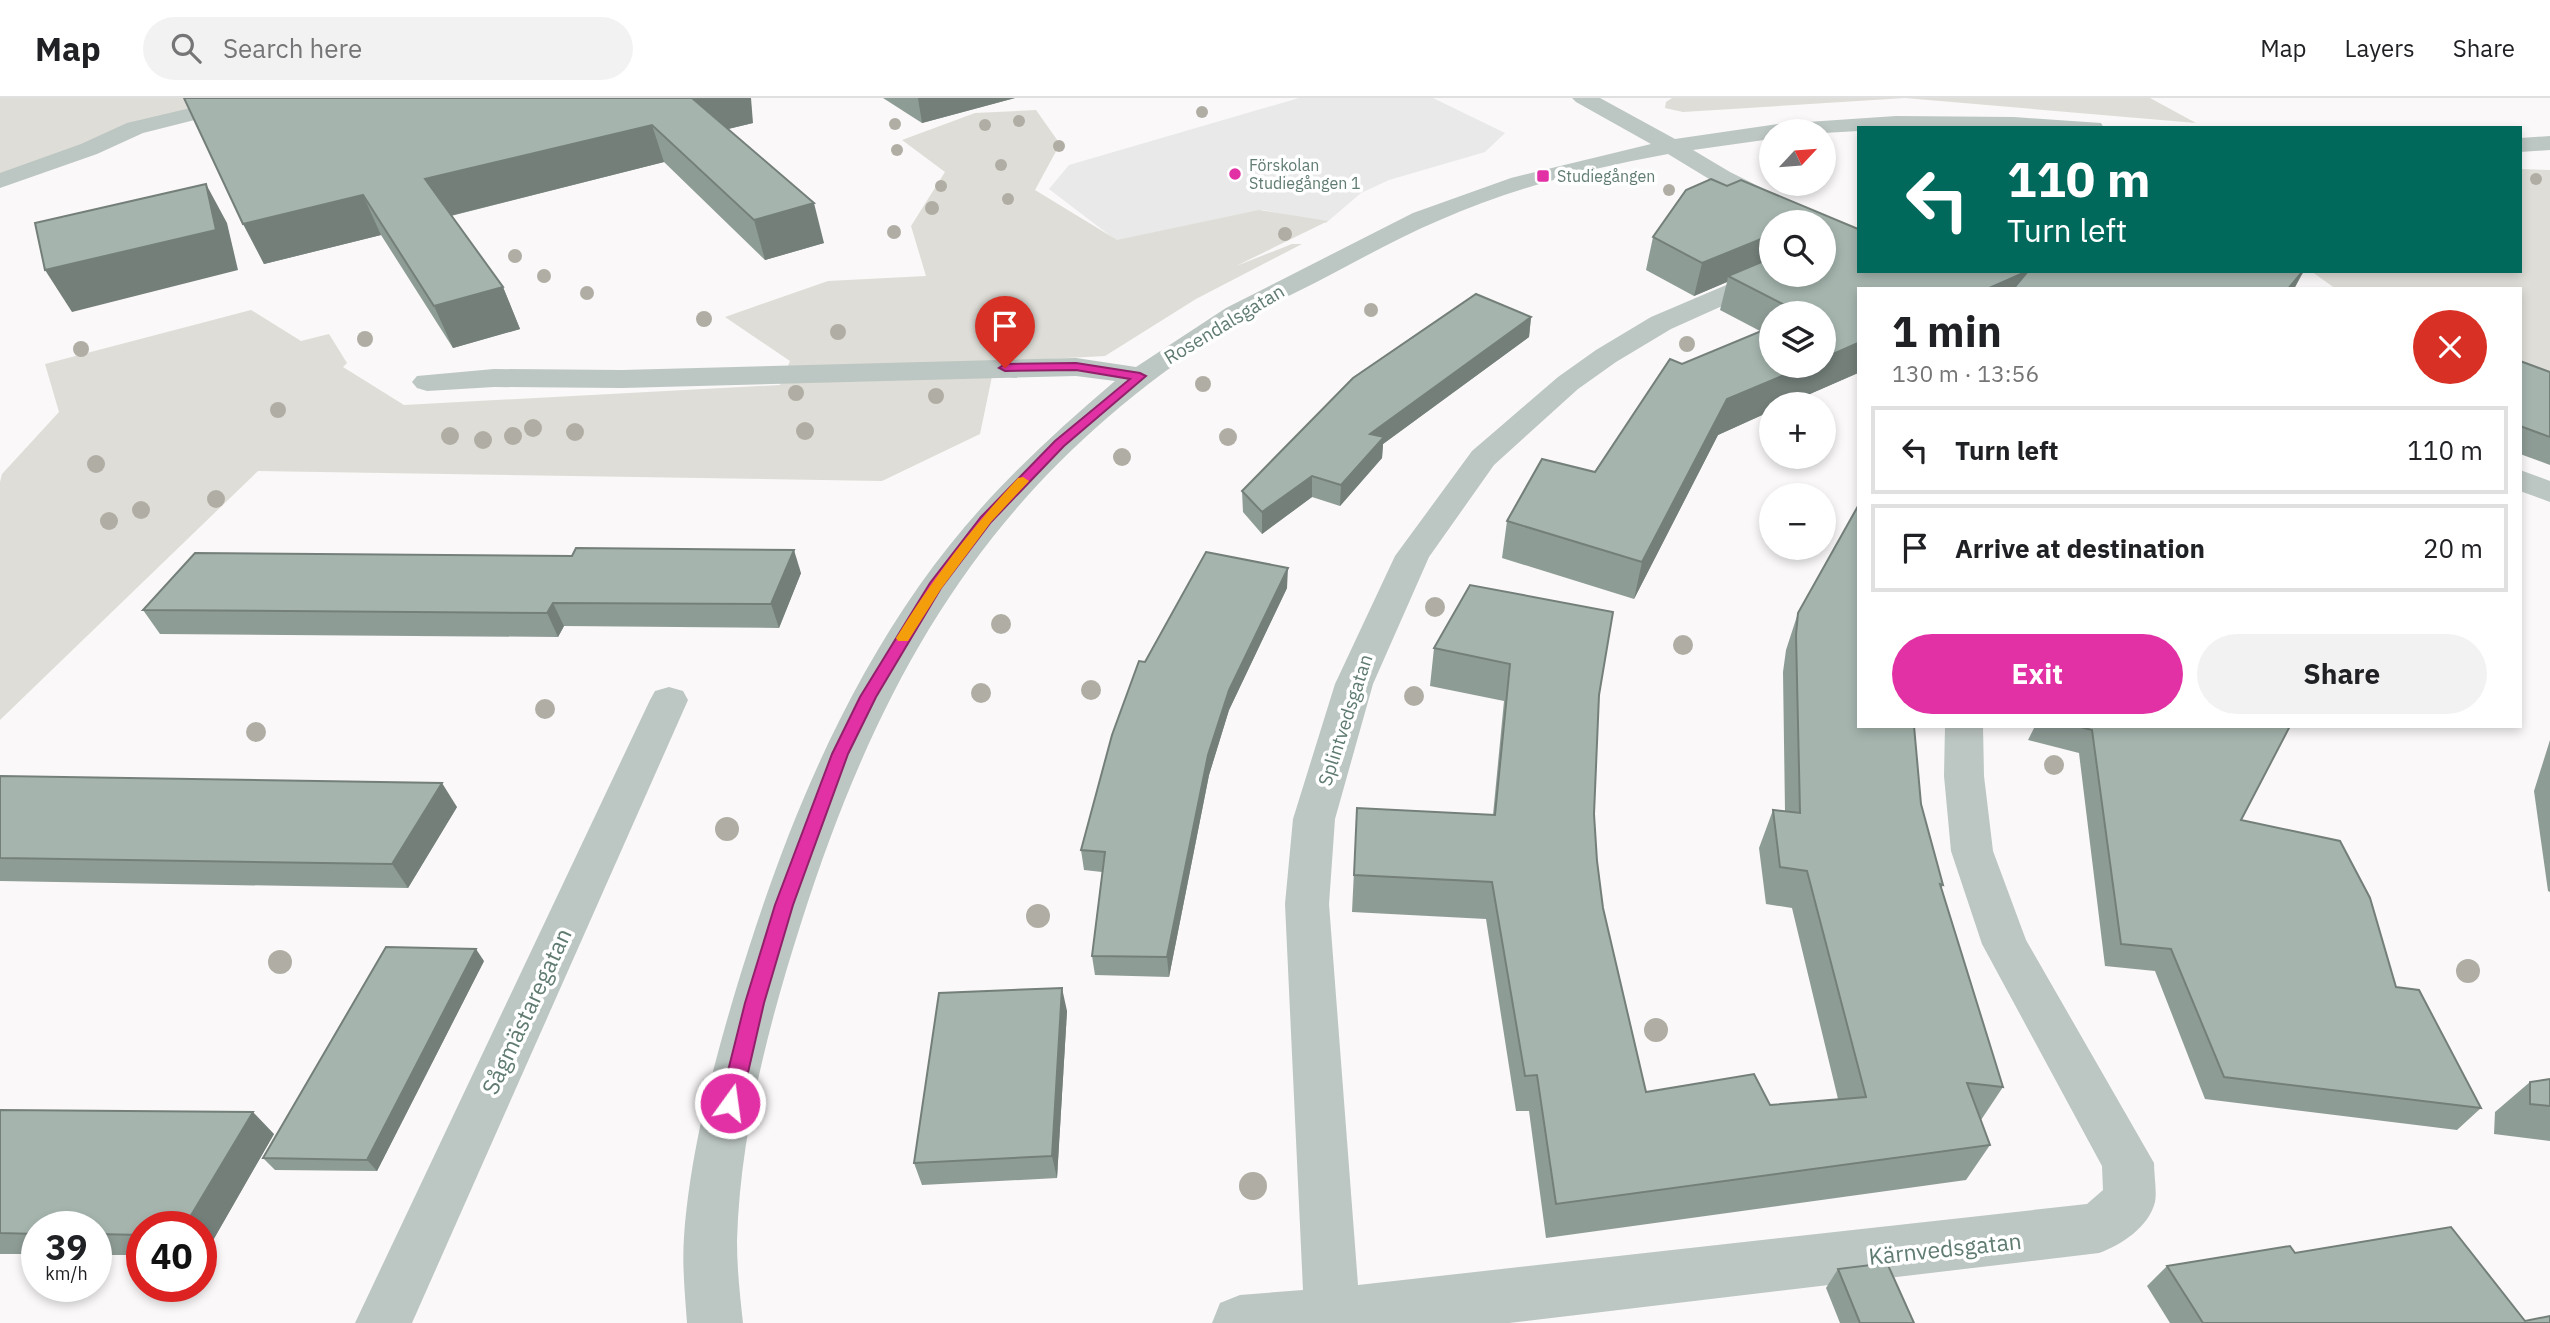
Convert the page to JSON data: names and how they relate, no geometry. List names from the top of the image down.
{
  "streets": {
    "street": [
      "Rosendalsgatan",
      "Splintvedsgatan",
      "Sågmästaregatan",
      "Kärnvedsgatan"
    ]
  },
  "crossings": [
    ["Splintvedsgatan", "Kärnvedsgatan"]
  ],
  "places": {
    "other": ["Förskolan Studiegången 1"],
    "transit": ["Studiegången"]
  },
  "north": "top right",
  "page": {
    "header": "Map",
    "search": "Search here",
    "nav": ["Map", "Layers", "Share"],
    "map_buttons": ["+", "−"],
    "turn": ["110 m", "Turn left"],
    "heading": ["1 min", "130 m · 13:56"],
    "list": [
      {
        "name": "Turn left",
        "value": "110 m"
      },
      {
        "name": "Arrive at destination",
        "value": "20 m"
      }
    ],
    "buttons": ["Exit", "Share"],
    "speed": "39 km/h",
    "limit": "40"
  }
}
